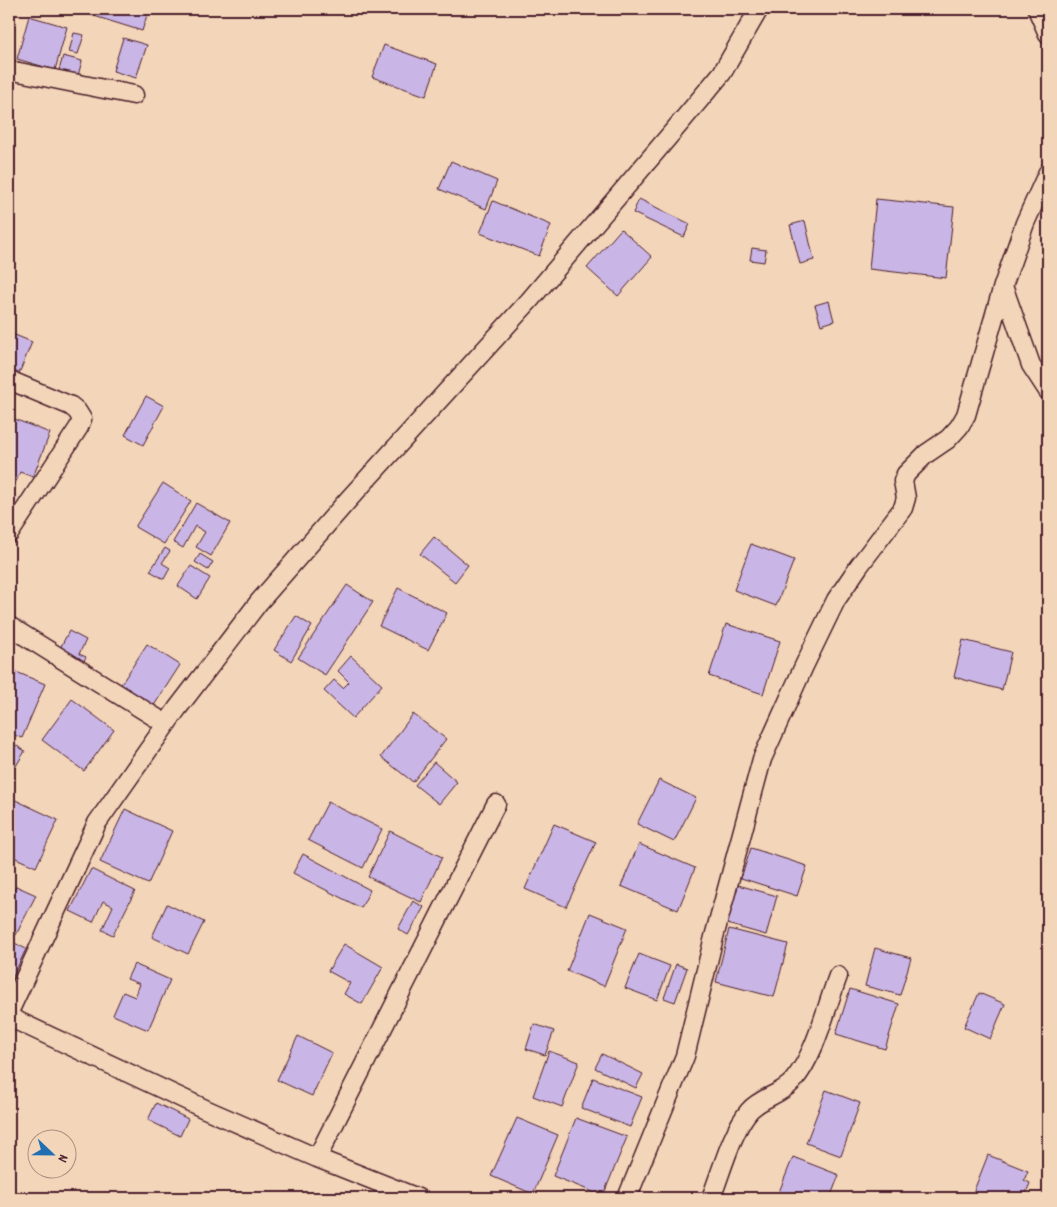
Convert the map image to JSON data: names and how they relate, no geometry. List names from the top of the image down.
{
  "north": "right"
}
